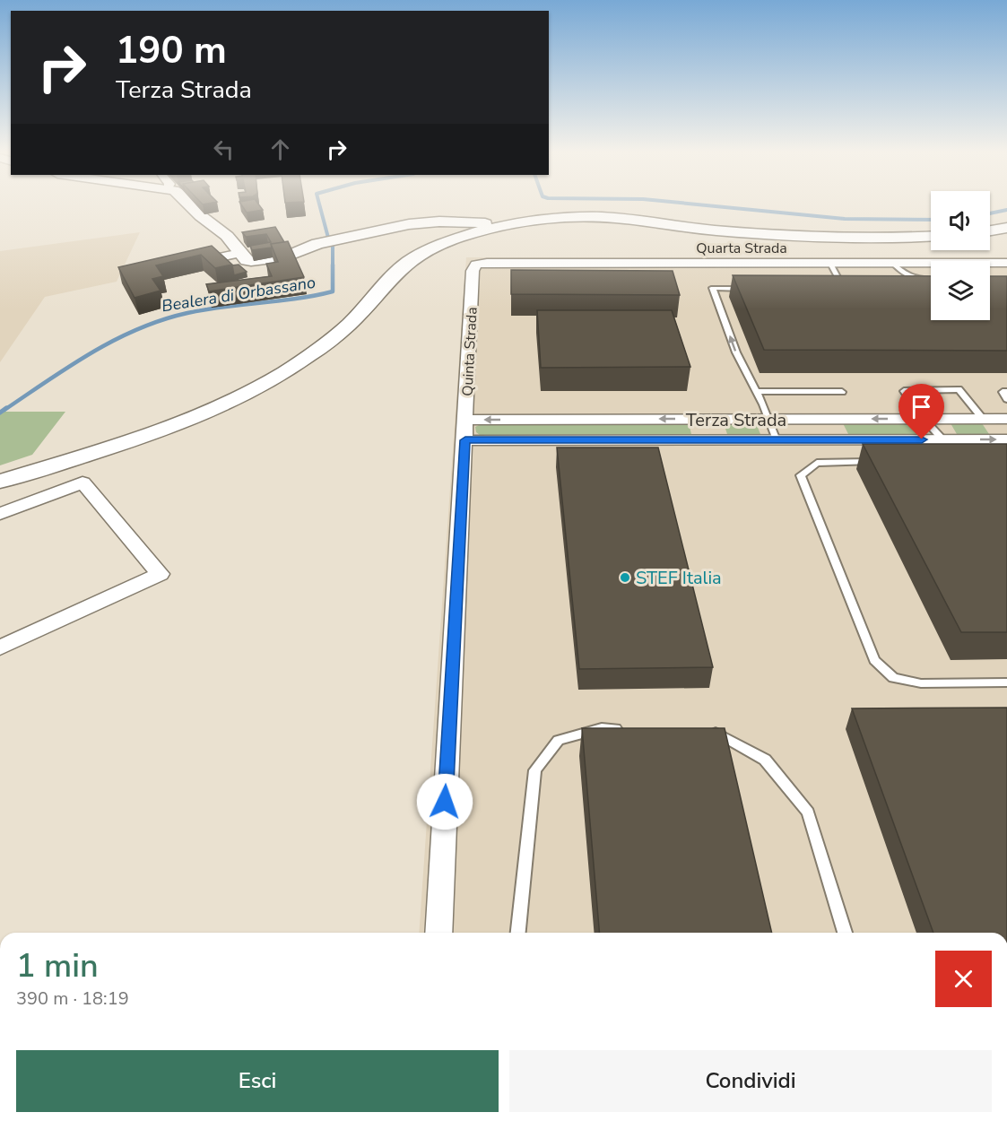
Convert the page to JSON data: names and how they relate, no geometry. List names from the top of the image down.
{
  "streets": {
    "street": ["Quarta Strada", "Quinta Strada", "Terza Strada"]
  },
  "crossings": [
    ["Quarta Strada", "Quinta Strada"],
    ["Quinta Strada", "Terza Strada"]
  ],
  "water": ["Bealera di Orbassano"],
  "places": ["STEF Italia"],
  "page": {
    "turn": ["190 m", "Terza Strada"],
    "heading": ["1 min", "390 m · 18:19"],
    "buttons": ["Esci", "Condividi"]
  }
}
